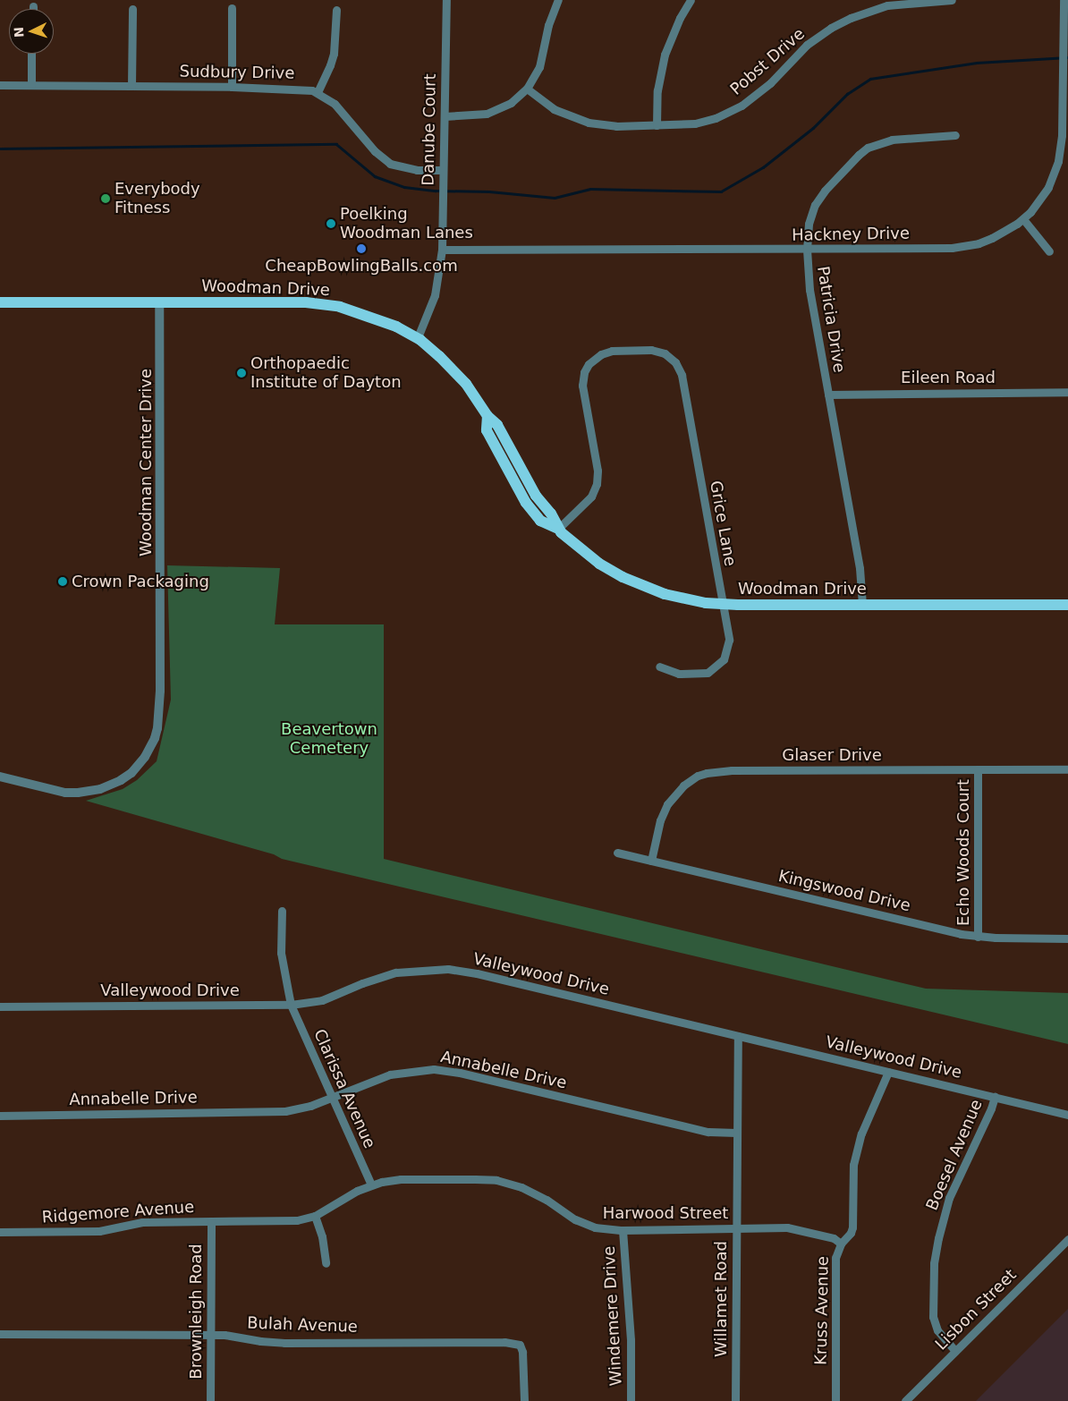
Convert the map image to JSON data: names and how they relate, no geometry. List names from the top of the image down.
{
  "streets": {
    "main road": ["Woodman Drive"],
    "street": [
      "Pobst Drive",
      "Sudbury Drive",
      "Danube Court",
      "Hackney Drive",
      "Patricia Drive",
      "Eileen Road",
      "Woodman Center Drive",
      "Grice Lane",
      "Glaser Drive",
      "Echo Woods Court",
      "Kingswood Drive",
      "Valleywood Drive",
      "Annabelle Drive",
      "Clarissa Avenue",
      "Boesel Avenue",
      "Ridgemore Avenue",
      "Harwood Street",
      "Willamet Road",
      "Lisbon Street",
      "Kruss Avenue",
      "Brownleigh Road",
      "Windemere Drive",
      "Bulah Avenue"
    ]
  },
  "crossings": [
    ["Sudbury Drive", "Danube Court"],
    ["Danube Court", "Hackney Drive"],
    ["Danube Court", "Woodman Drive"],
    ["Hackney Drive", "Patricia Drive"],
    ["Woodman Drive", "Patricia Drive"],
    ["Woodman Drive", "Woodman Center Drive"],
    ["Woodman Drive", "Grice Lane"],
    ["Patricia Drive", "Eileen Road"],
    ["Glaser Drive", "Echo Woods Court"],
    ["Glaser Drive", "Kingswood Drive"],
    ["Echo Woods Court", "Kingswood Drive"],
    ["Valleywood Drive", "Clarissa Avenue"],
    ["Valleywood Drive", "Boesel Avenue"],
    ["Valleywood Drive", "Willamet Road"],
    ["Valleywood Drive", "Kruss Avenue"],
    ["Annabelle Drive", "Clarissa Avenue"],
    ["Annabelle Drive", "Willamet Road"],
    ["Clarissa Avenue", "Harwood Street"],
    ["Boesel Avenue", "Lisbon Street"],
    ["Ridgemore Avenue", "Harwood Street"],
    ["Ridgemore Avenue", "Brownleigh Road"],
    ["Harwood Street", "Willamet Road"],
    ["Harwood Street", "Kruss Avenue"],
    ["Harwood Street", "Brownleigh Road"],
    ["Harwood Street", "Windemere Drive"],
    ["Brownleigh Road", "Bulah Avenue"]
  ],
  "parks": ["Beavertown Cemetery"],
  "places": [
    "Everybody Fitness",
    "Poelking Woodman Lanes",
    "CheapBowlingBalls.com",
    "Orthopaedic Institute of Dayton",
    "Crown Packaging"
  ],
  "north": "left"
}
